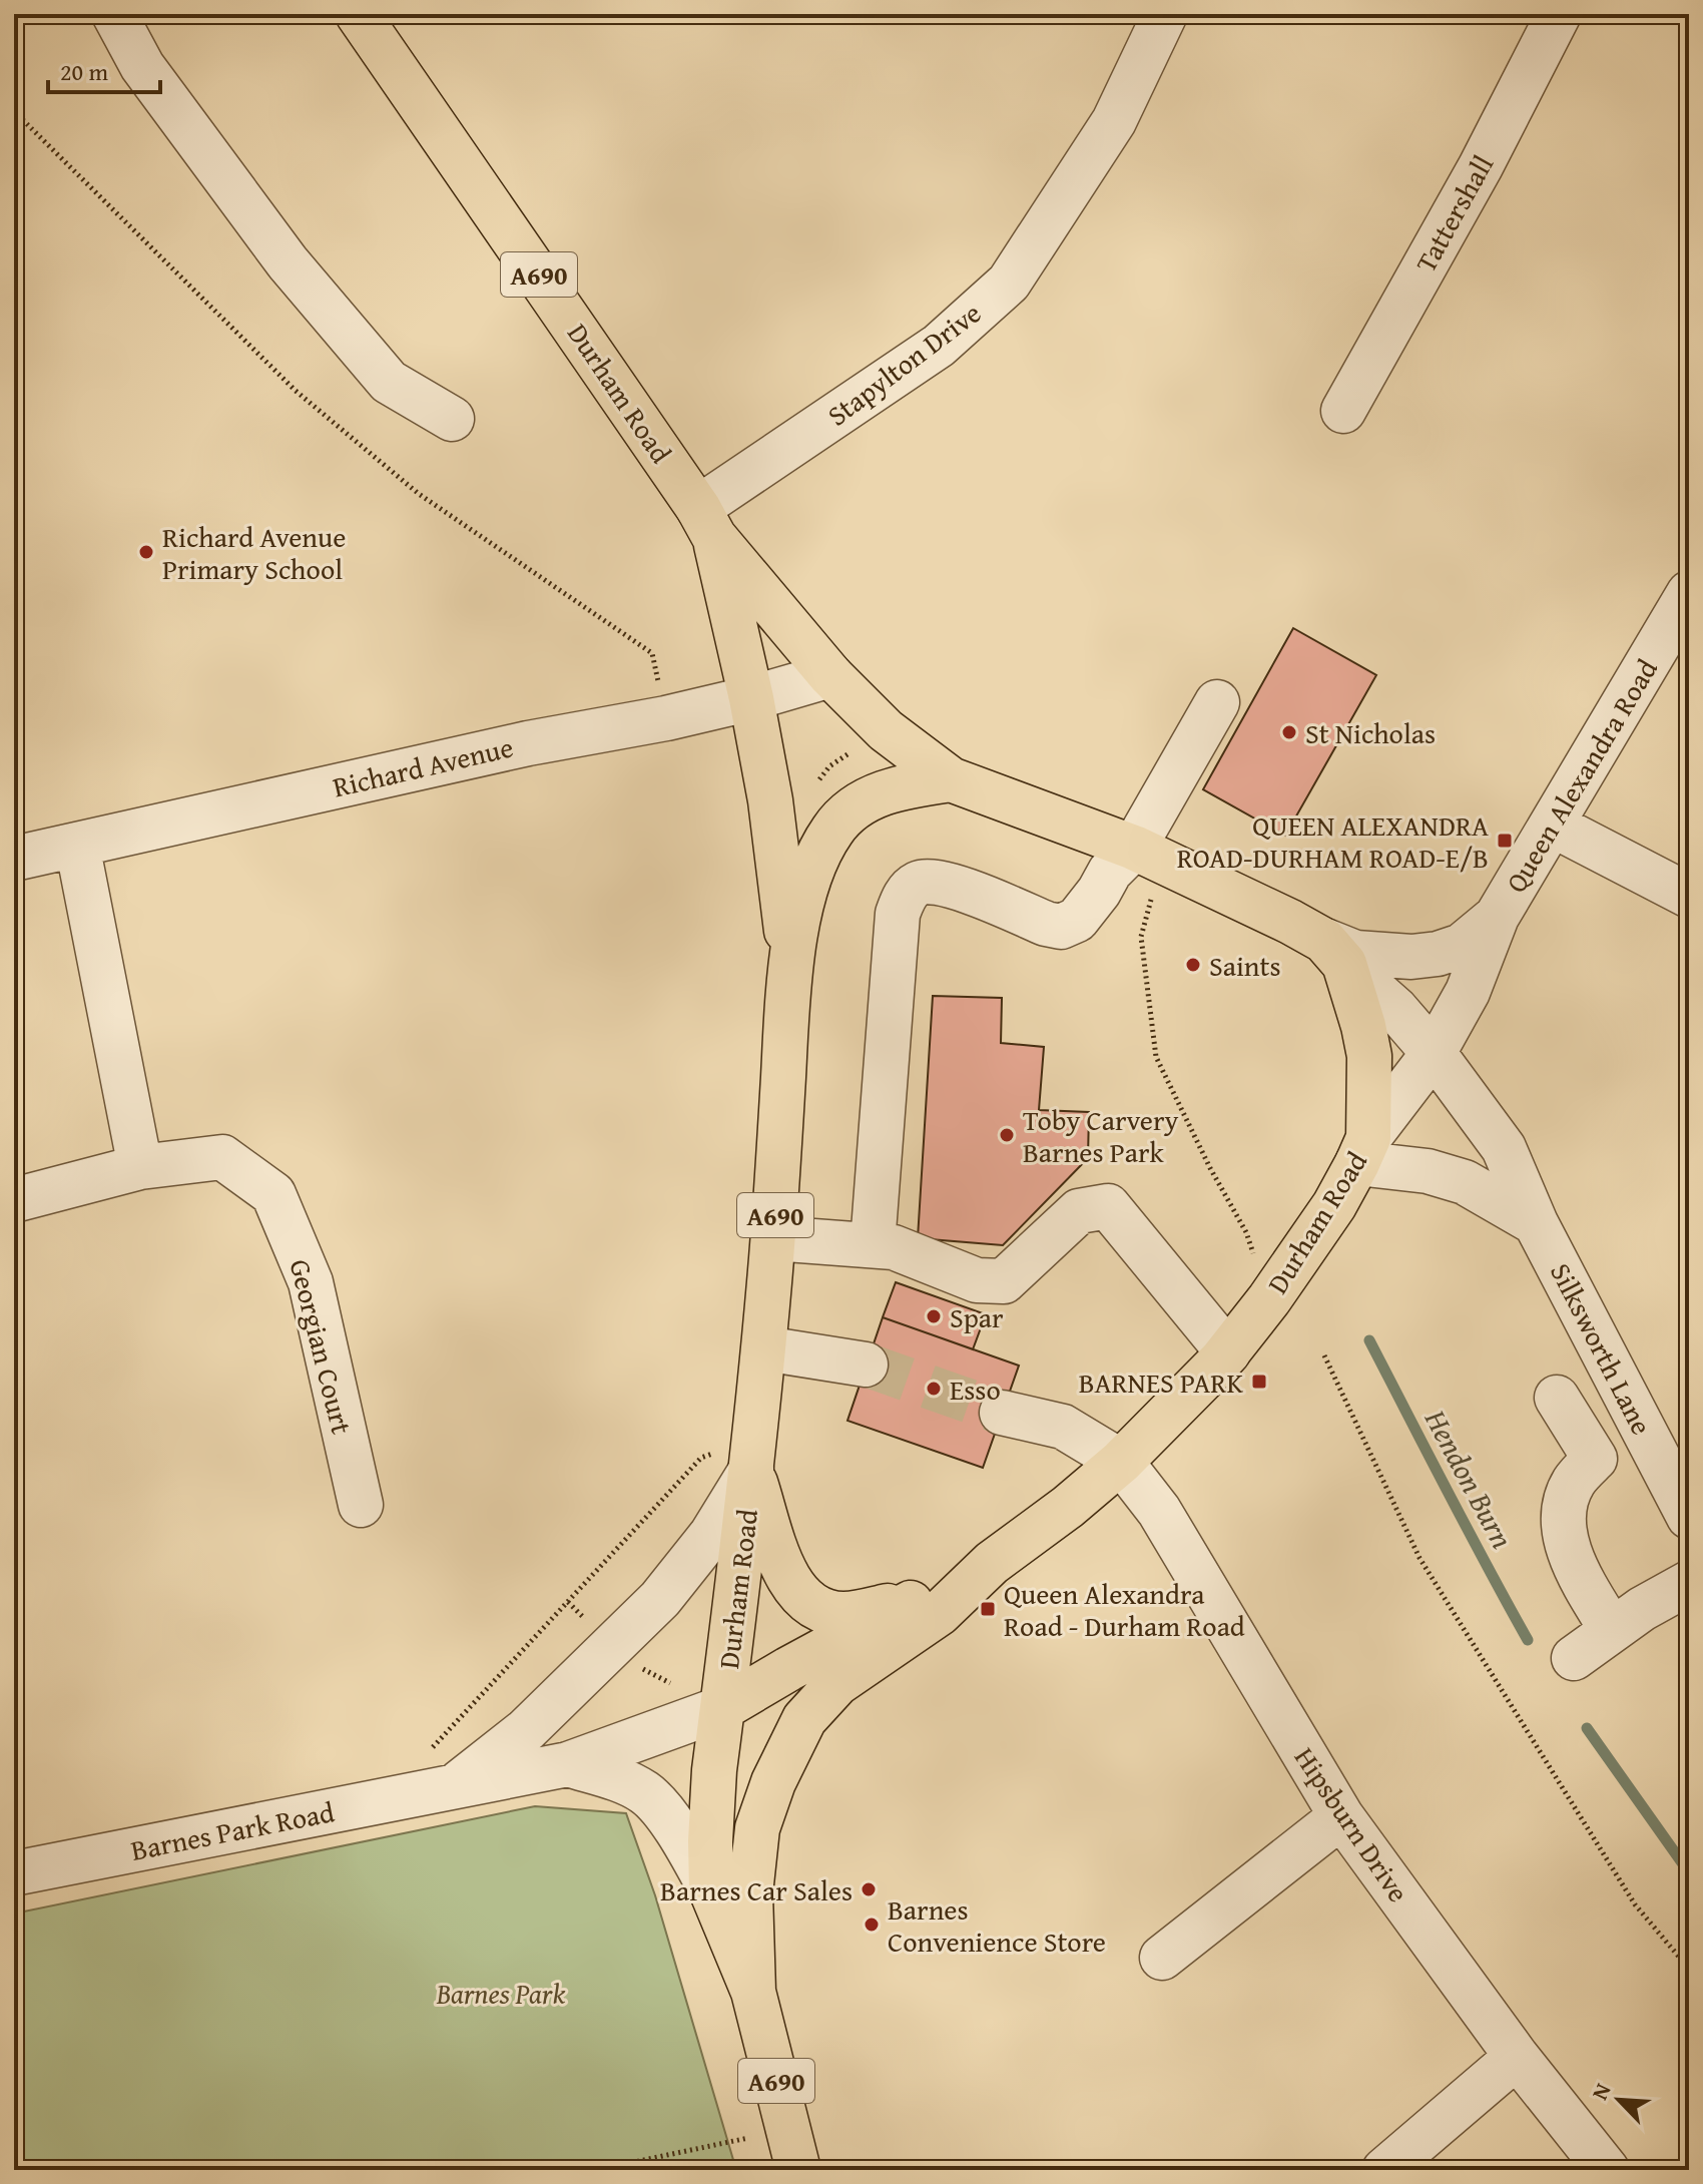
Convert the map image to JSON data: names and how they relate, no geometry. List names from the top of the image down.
{
  "streets": {
    "highway": ["A690", "Durham Road"],
    "street": [
      "Tattershall",
      "Stapylton Drive",
      "Richard Avenue",
      "Queen Alexandra Road",
      "Georgian Court",
      "Silksworth Lane",
      "Hipsburn Drive",
      "Barnes Park Road"
    ]
  },
  "crossings": [
    ["A690", "Durham Road"],
    ["A690", "Barnes Park Road"],
    ["Stapylton Drive", "Durham Road"],
    ["Durham Road", "Richard Avenue"],
    ["Durham Road", "Queen Alexandra Road"],
    ["Durham Road", "Silksworth Lane"],
    ["Durham Road", "Hipsburn Drive"],
    ["Durham Road", "Barnes Park Road"],
    ["Queen Alexandra Road", "Silksworth Lane"]
  ],
  "water": ["Hendon Burn"],
  "parks": ["Barnes Park"],
  "places": {
    "other": [
      "Richard Avenue Primary School",
      "St Nicholas",
      "Saints",
      "Toby Carvery Barnes Park",
      "Spar",
      "Esso",
      "Barnes Car Sales",
      "Barnes Convenience Store"
    ],
    "transit": ["QUEEN ALEXANDRA ROAD-DURHAM ROAD-E/B", "BARNES PARK", "Queen Alexandra Road - Durham Road"]
  },
  "scale_bar": "20 m",
  "north": "top left"
}
